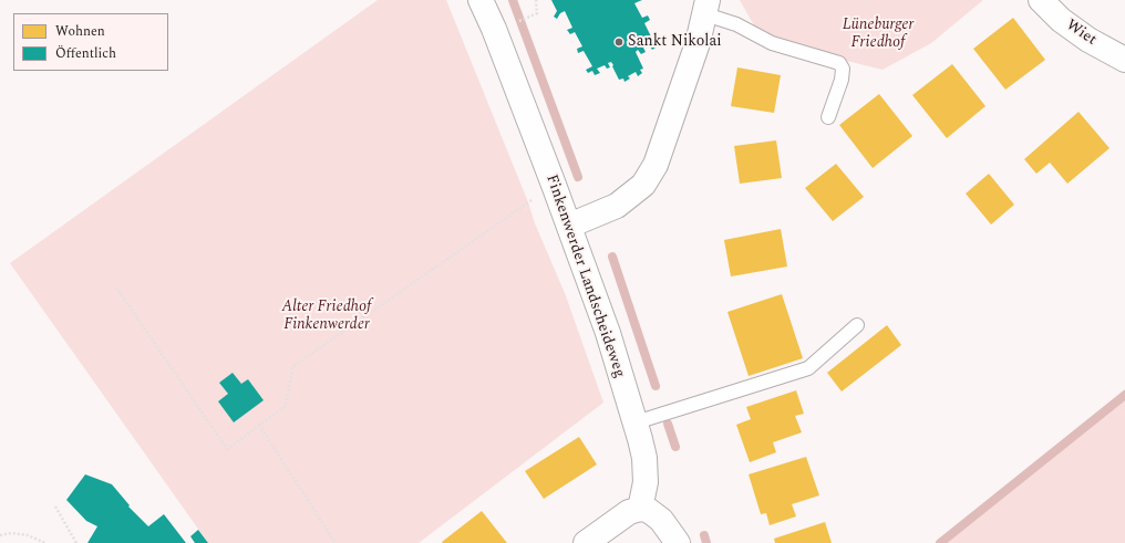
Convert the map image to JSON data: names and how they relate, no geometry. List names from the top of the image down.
{
  "streets": {
    "street": ["Wiet", "Finkenwerder Landscheideweg"]
  },
  "parks": ["Lüneburger Friedhof", "Alter Friedhof Finkenwerder"],
  "places": ["Sankt Nikolai"],
  "legend": ["Wohnen", "Öffentlich"]
}
